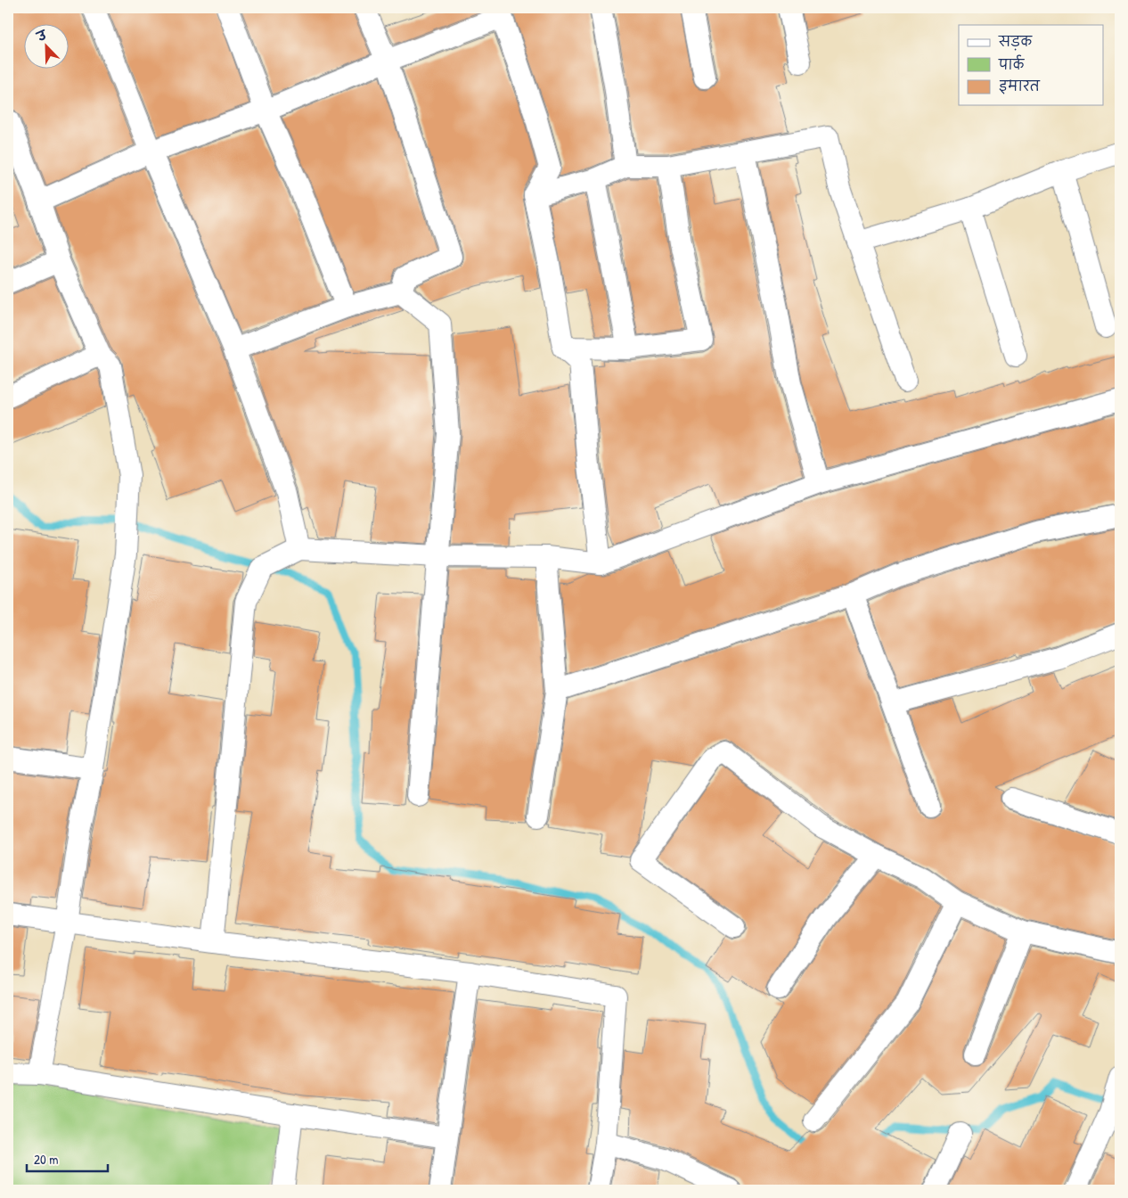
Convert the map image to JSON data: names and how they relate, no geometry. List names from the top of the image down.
{
  "legend": ["सड़क", "पार्क", "इमारत"],
  "scale_bar": "20 m",
  "north": "top left"
}
